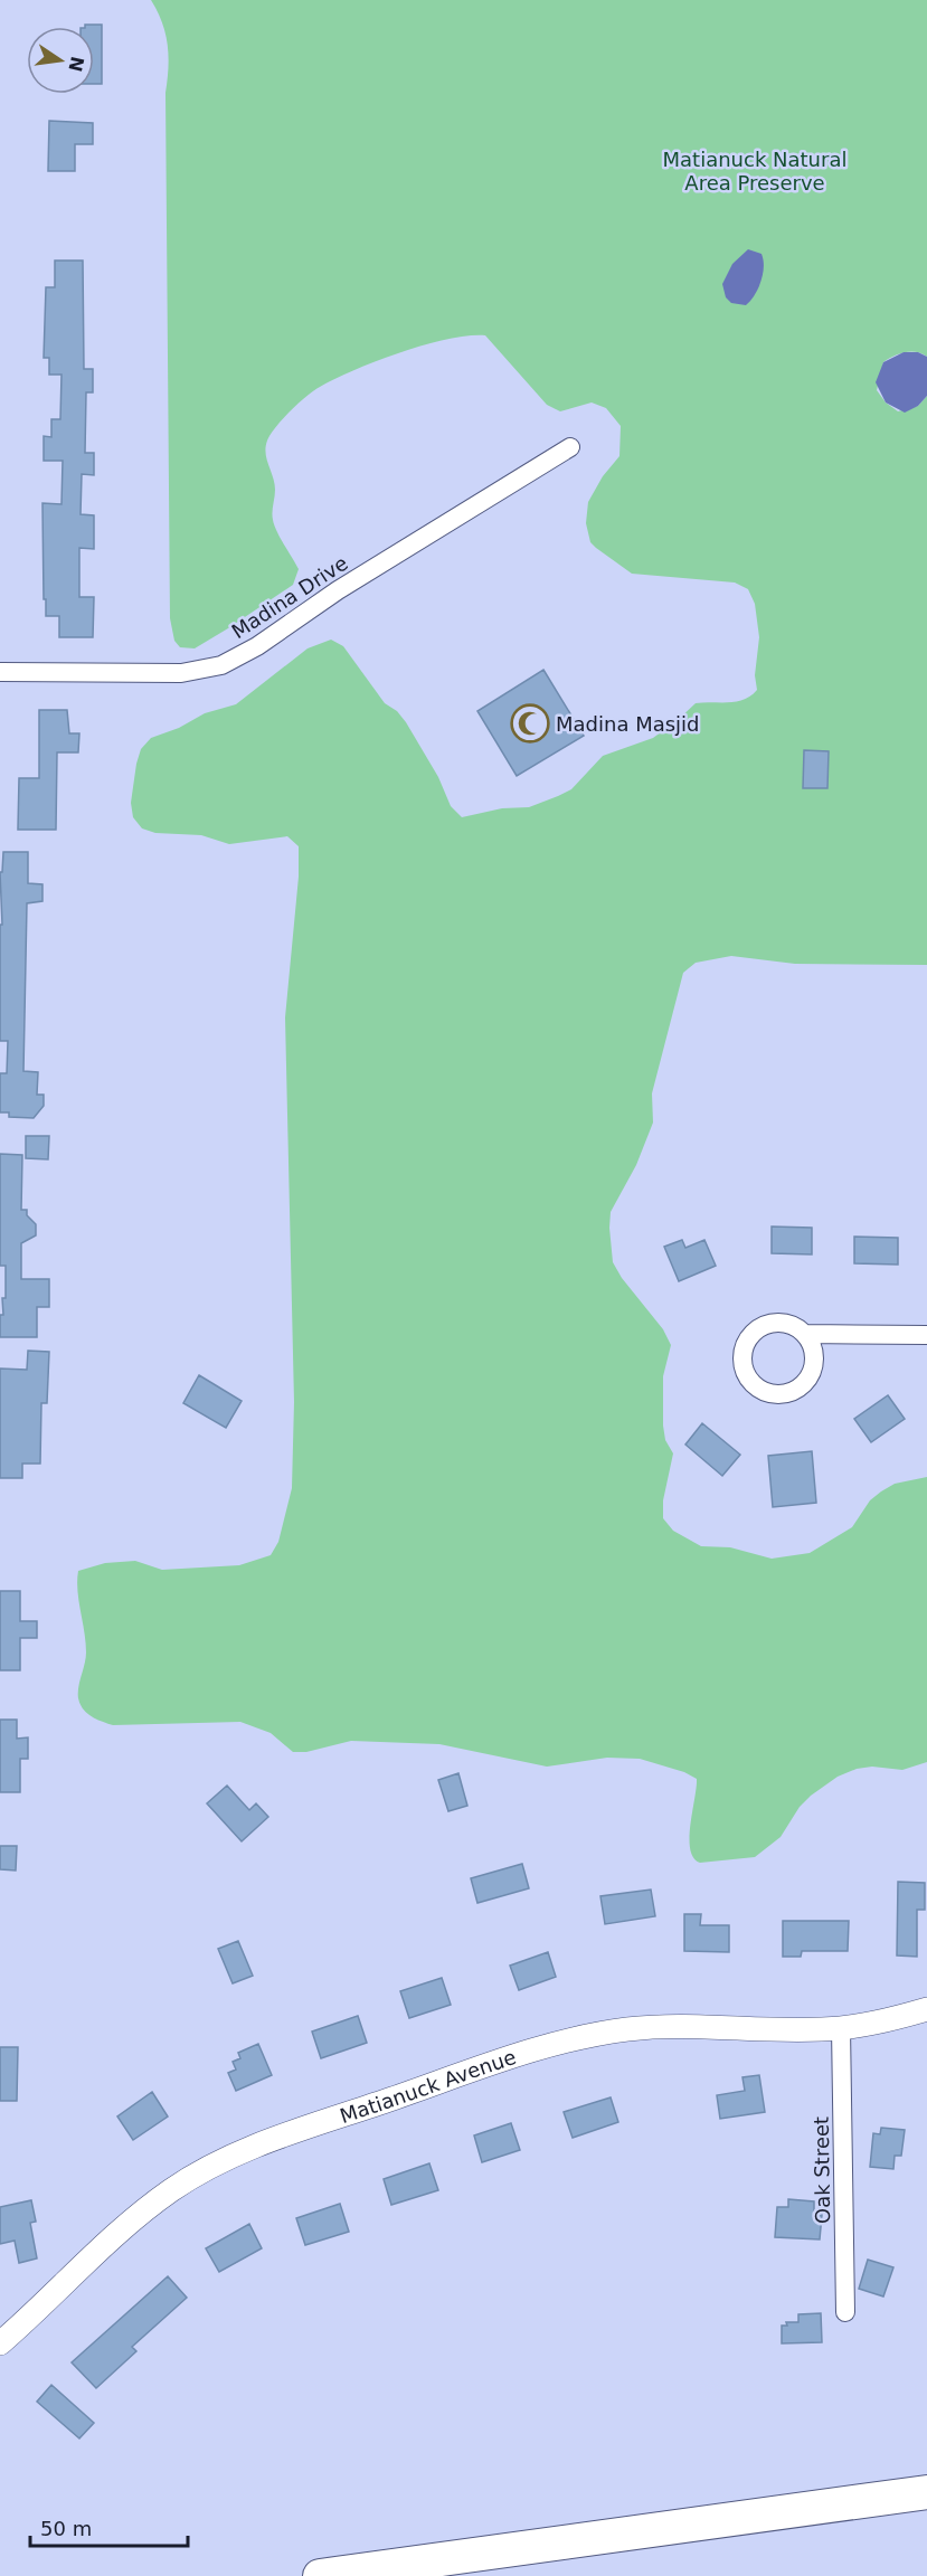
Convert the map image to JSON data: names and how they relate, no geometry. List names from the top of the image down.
{
  "streets": {
    "street": ["Madina Drive", "Matianuck Avenue", "Oak Street"]
  },
  "crossings": [
    ["Matianuck Avenue", "Oak Street"]
  ],
  "parks": ["Matianuck Natural Area Preserve"],
  "places": {
    "mosque": ["Madina Masjid"]
  },
  "scale_bar": "50 m",
  "north": "right"
}
